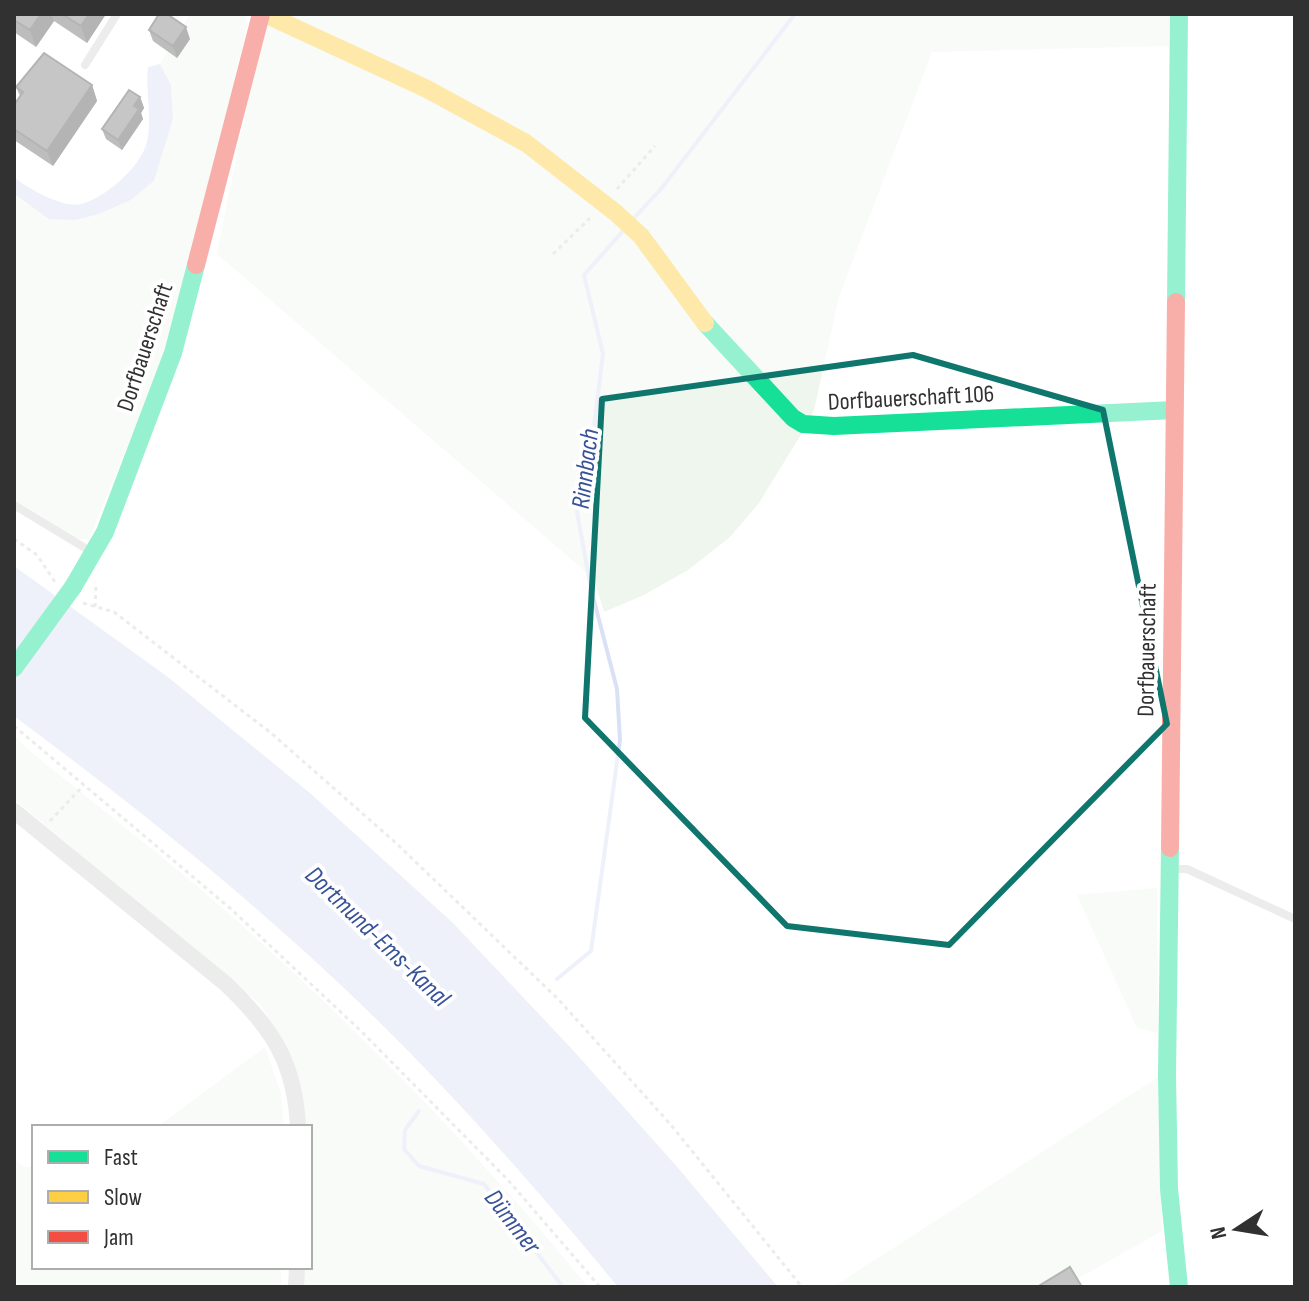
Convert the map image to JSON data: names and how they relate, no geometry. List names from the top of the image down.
{
  "streets": {
    "street": ["Dorfbauerschaft", "Dorfbauerschaft 106"]
  },
  "crossings": [
    ["Dorfbauerschaft", "Dorfbauerschaft 106"]
  ],
  "water": ["Rinnbach", "Dortmund-Ems-Kanal", "Dümmer"],
  "legend": ["Fast", "Slow", "Jam"],
  "north": "left"
}
